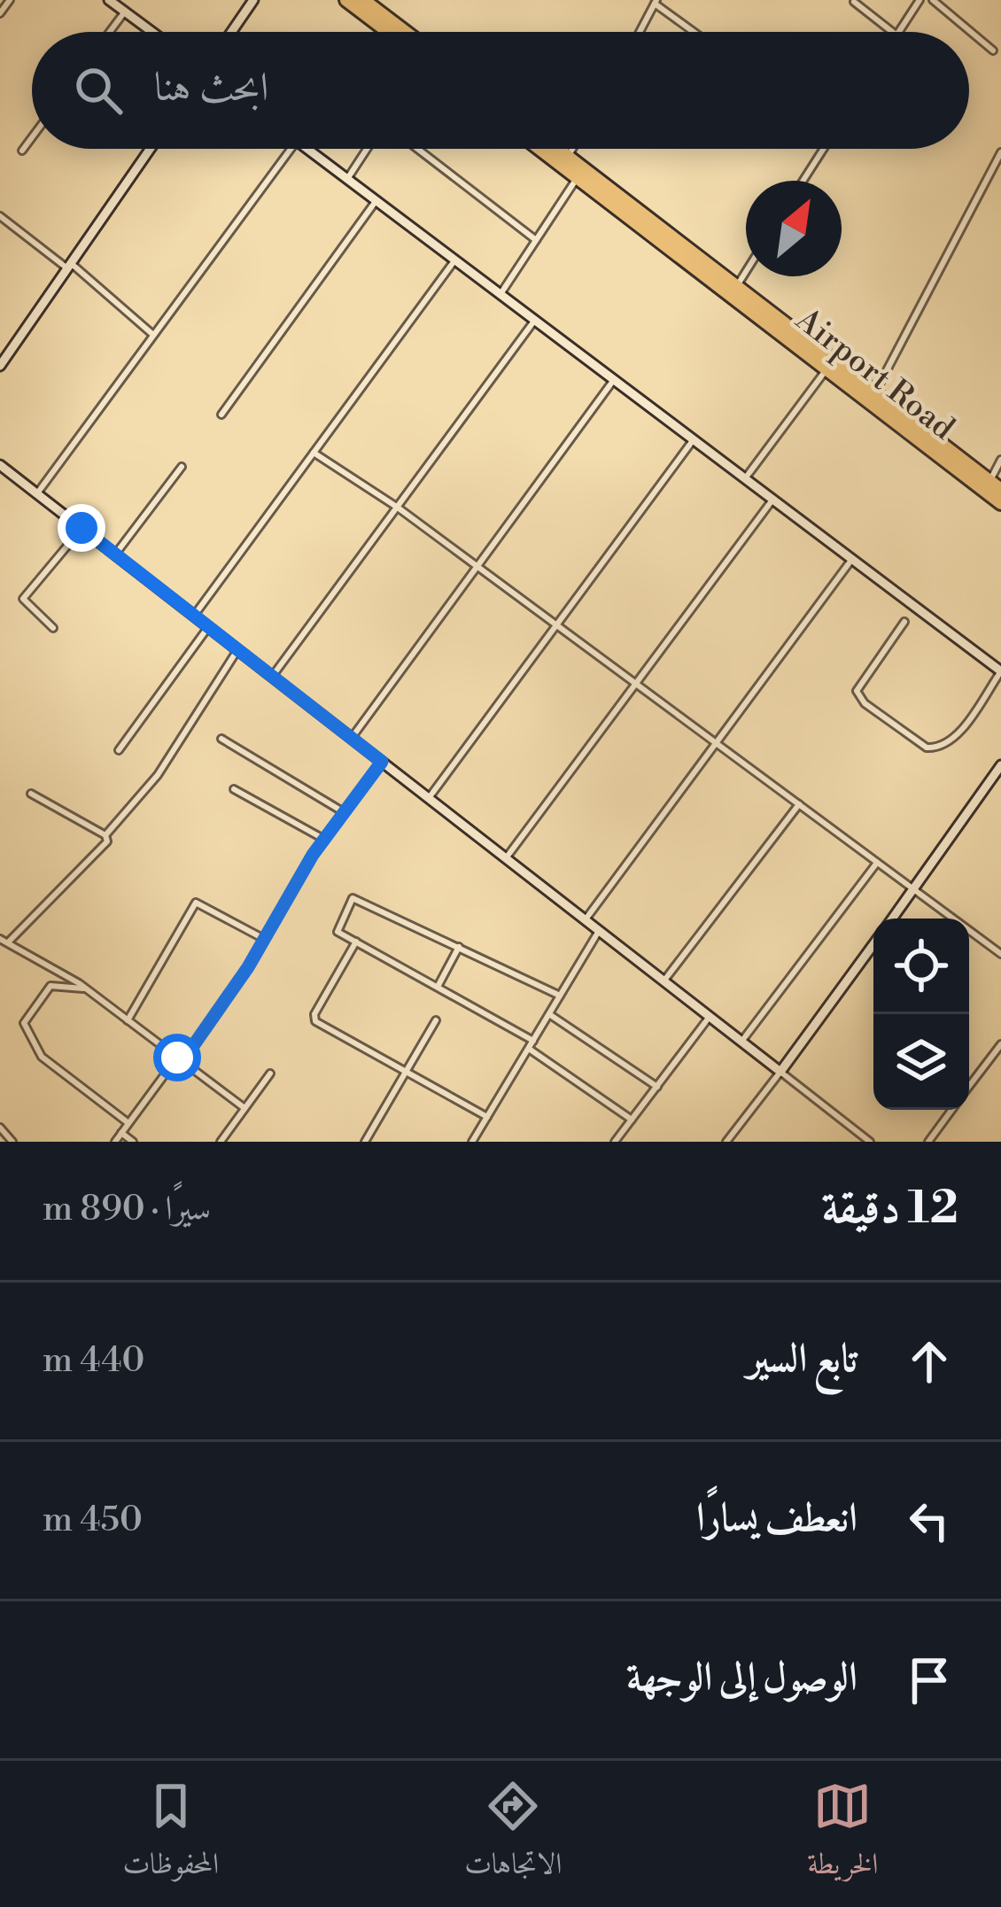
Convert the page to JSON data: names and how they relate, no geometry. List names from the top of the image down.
{
  "streets": {
    "highway": ["Airport Road"]
  },
  "north": "top right",
  "page": {
    "search": "ابحث هنا",
    "heading": ["12 دقيقة", "سيرًا · 890 m"],
    "list": [
      ["تابع السير", "440 m"],
      ["انعطف يسارًا", "450 m"],
      "الوصول إلى الوجهة"
    ],
    "nav": ["الخريطة", "الاتجاهات", "المحفوظات"]
  }
}
